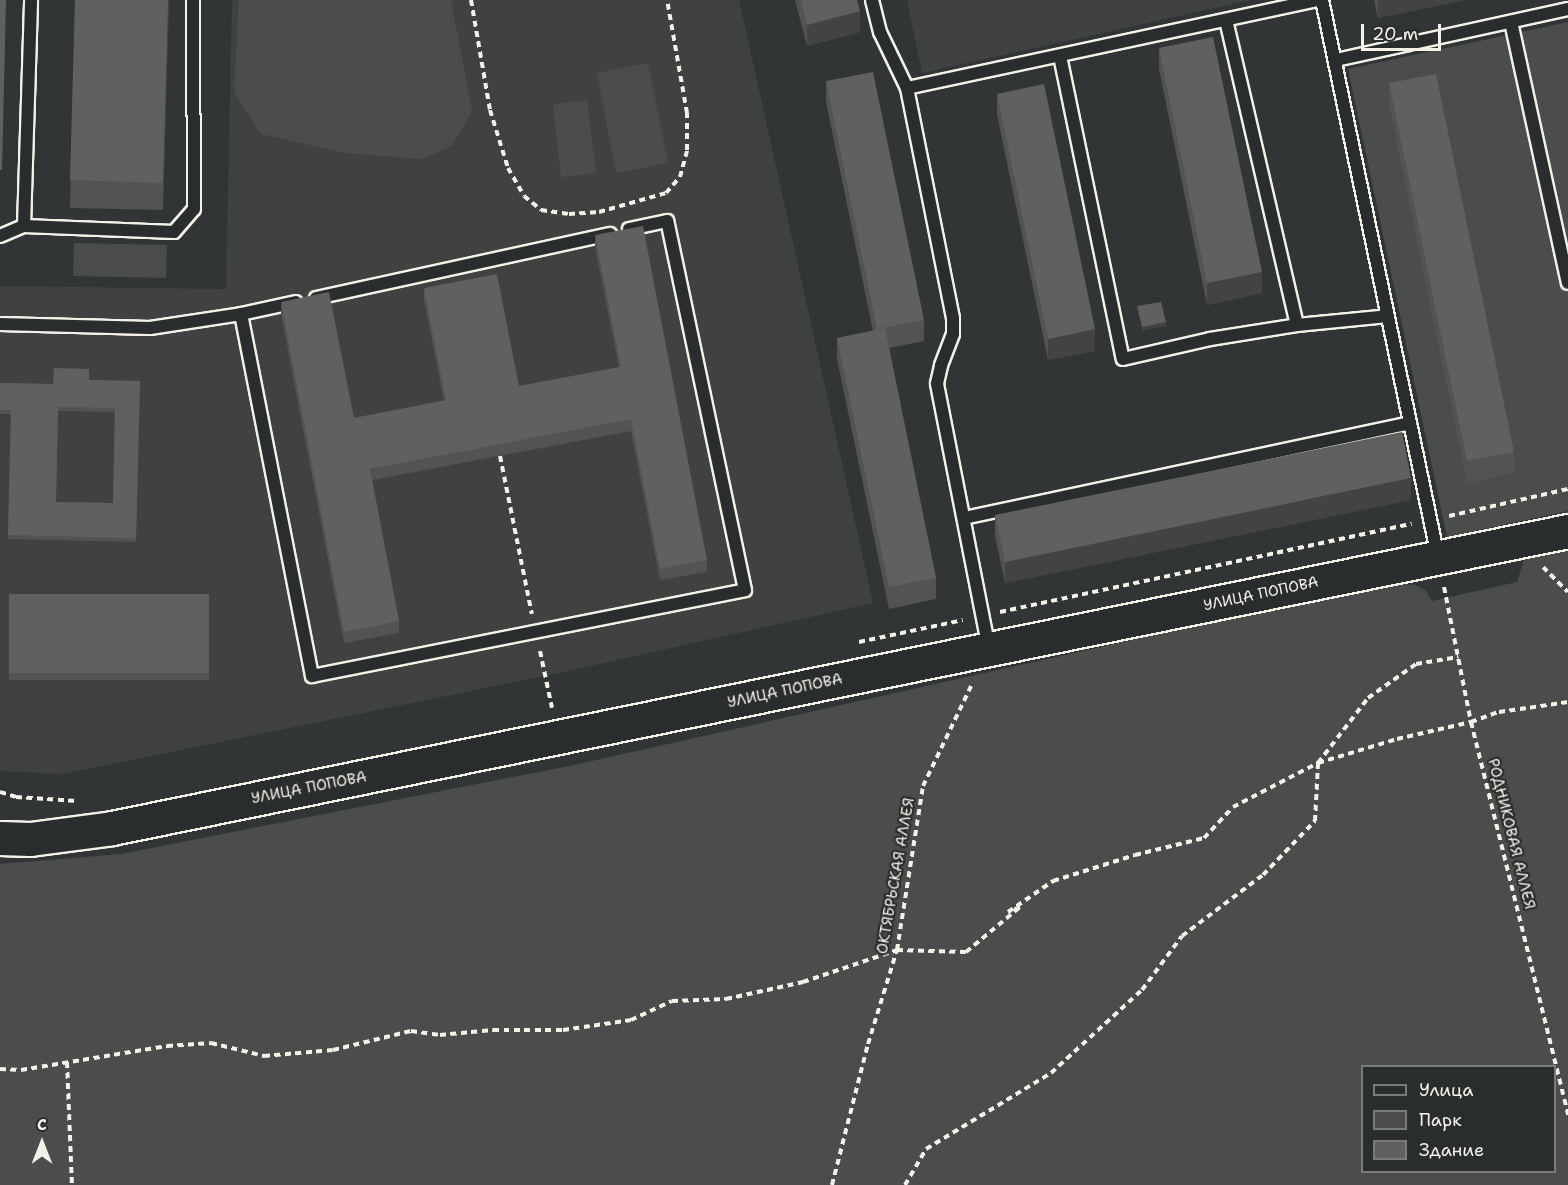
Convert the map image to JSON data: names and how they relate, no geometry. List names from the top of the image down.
{
  "streets": {
    "street": ["УЛИЦА ПОПОВА"],
    "path": ["РОДНИКОВАЯ АЛЛЕЯ", "ОКТЯБРЬСКАЯ АЛЛЕЯ"]
  },
  "crossings": [
    ["УЛИЦА ПОПОВА", "РОДНИКОВАЯ АЛЛЕЯ"],
    ["УЛИЦА ПОПОВА", "ОКТЯБРЬСКАЯ АЛЛЕЯ"]
  ],
  "legend": ["Улица", "Парк", "Здание"],
  "scale_bar": "20 m",
  "north": "top"
}
